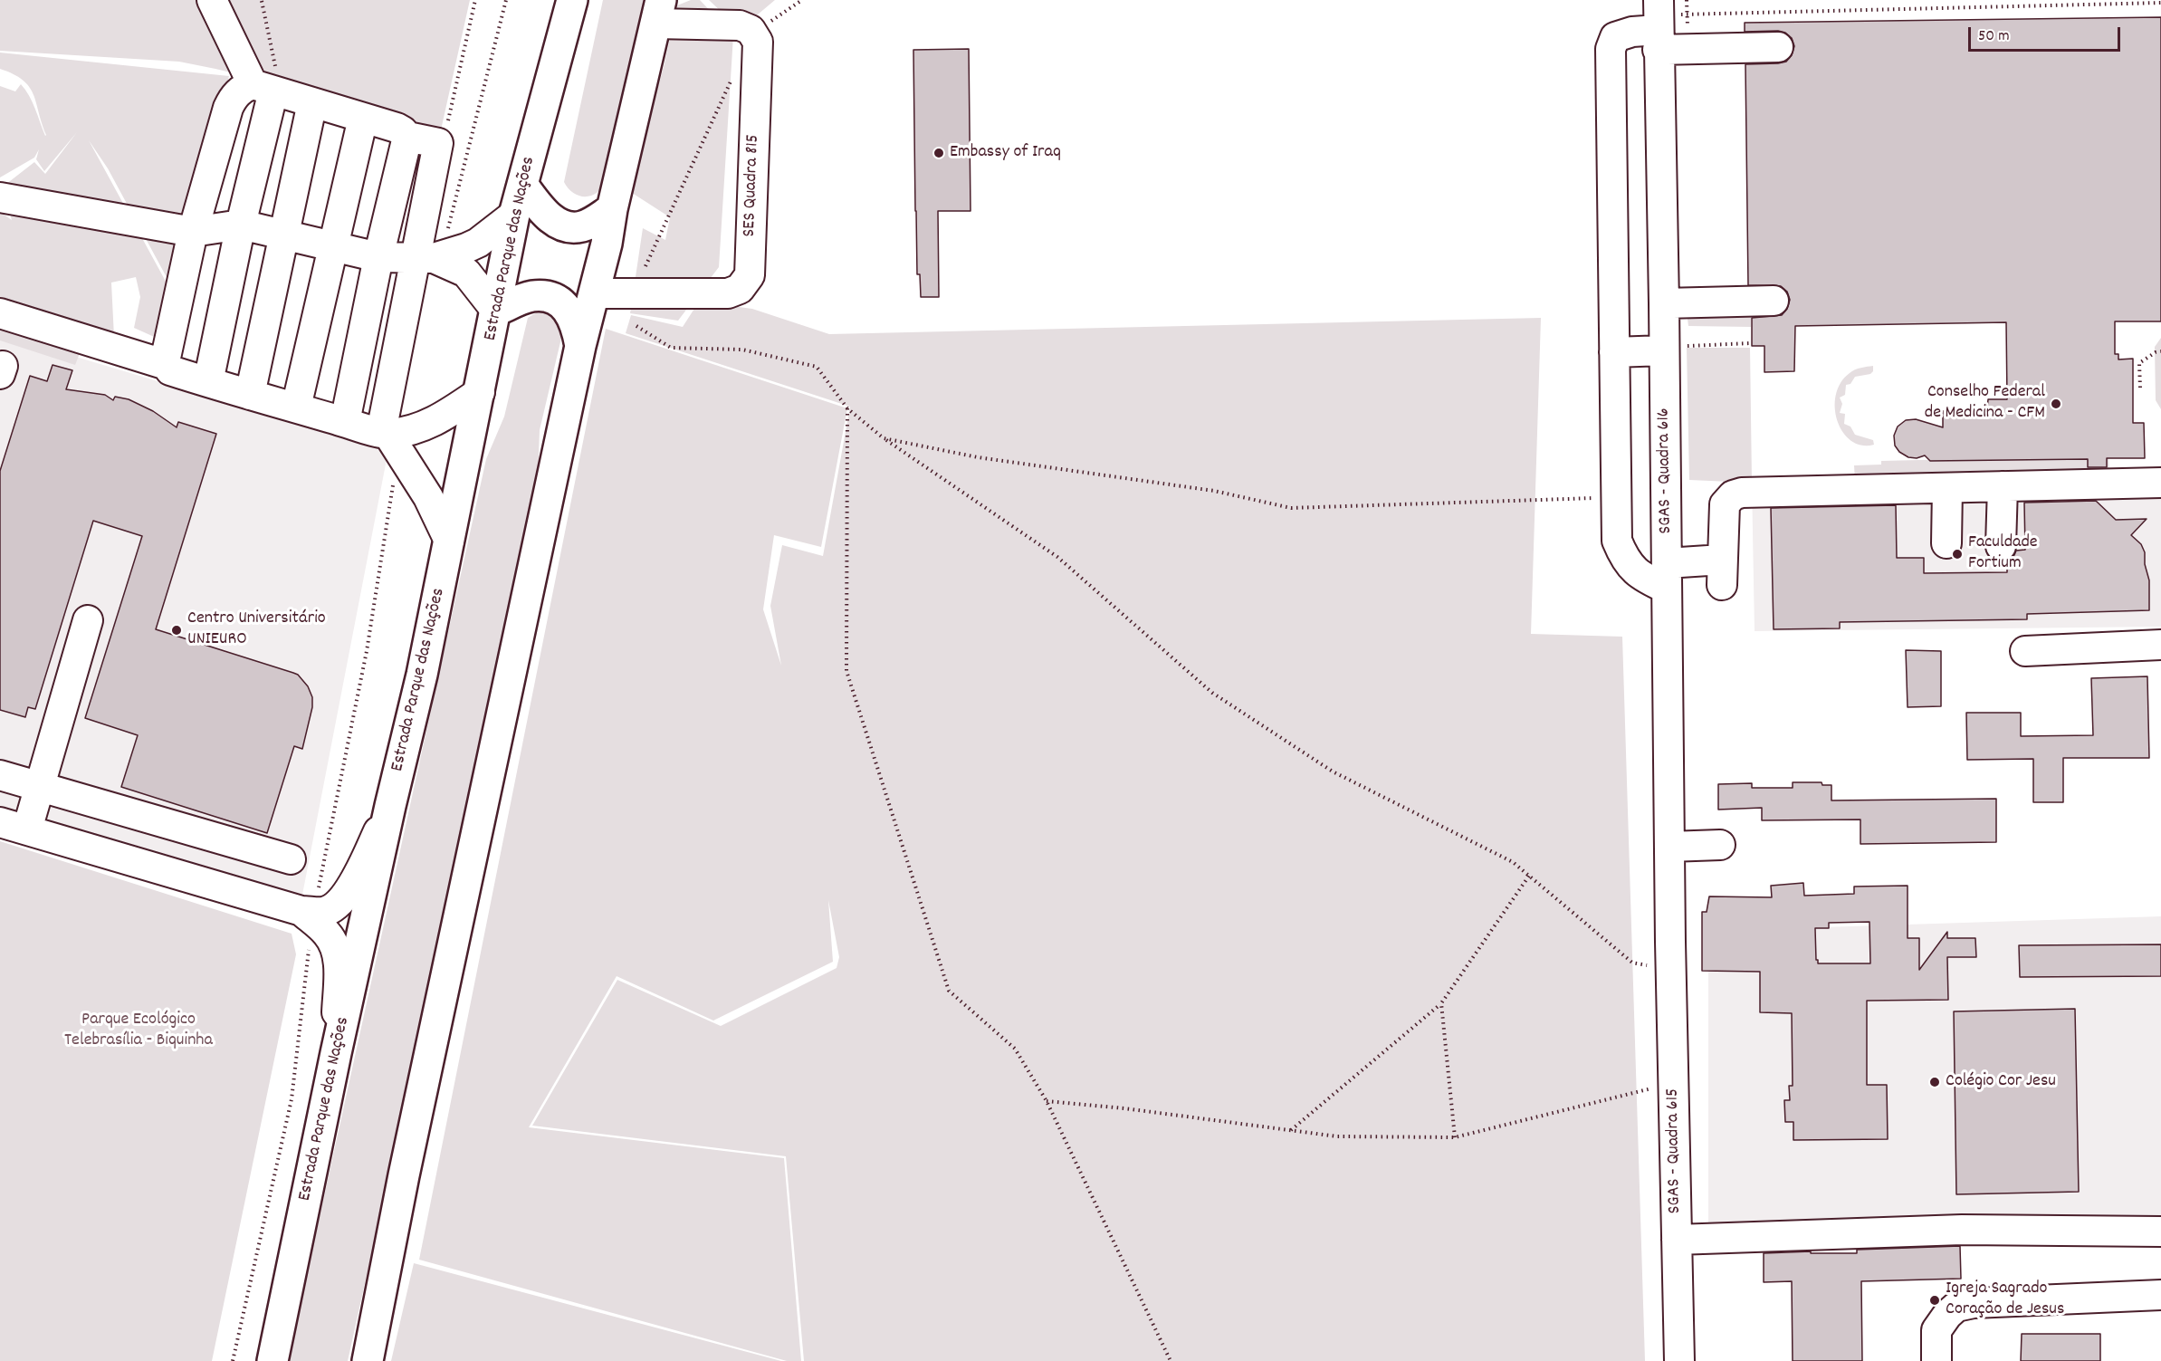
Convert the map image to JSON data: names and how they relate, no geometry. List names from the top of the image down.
{
  "streets": {
    "highway": ["Estrada Parque das Nações"],
    "street": ["SES Quadra 815", "SGAS - Quadra 616", "SGAS - Quadra 615"]
  },
  "crossings": [
    ["SGAS - Quadra 616", "SGAS - Quadra 615"]
  ],
  "parks": ["Parque Ecológico Telebrasília - Biquinha"],
  "places": [
    "Embassy of Iraq",
    "Conselho Federal de Medicina - CFM",
    "Faculdade Fortium",
    "Centro Universitário UNIEURO",
    "Colégio Cor Jesu",
    "Igreja Sagrado Coração de Jesus"
  ],
  "scale_bar": "50 m"
}
